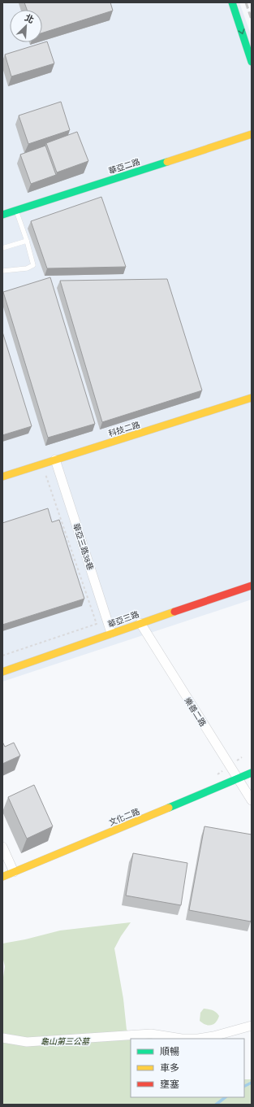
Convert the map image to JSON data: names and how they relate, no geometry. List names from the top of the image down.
{
  "streets": {
    "street": [
      "華亞二路",
      "科技二路",
      "華亞三路38巷",
      "華亞三路",
      "樂善二路",
      "文化二路"
    ]
  },
  "crossings": [
    ["科技二路", "華亞三路38巷"],
    ["華亞三路38巷", "華亞三路"],
    ["華亞三路", "樂善二路"],
    ["樂善二路", "文化二路"]
  ],
  "parks": ["龜山第三公墓"],
  "legend": ["順暢", "車多", "壅塞"],
  "north": "top right"
}
